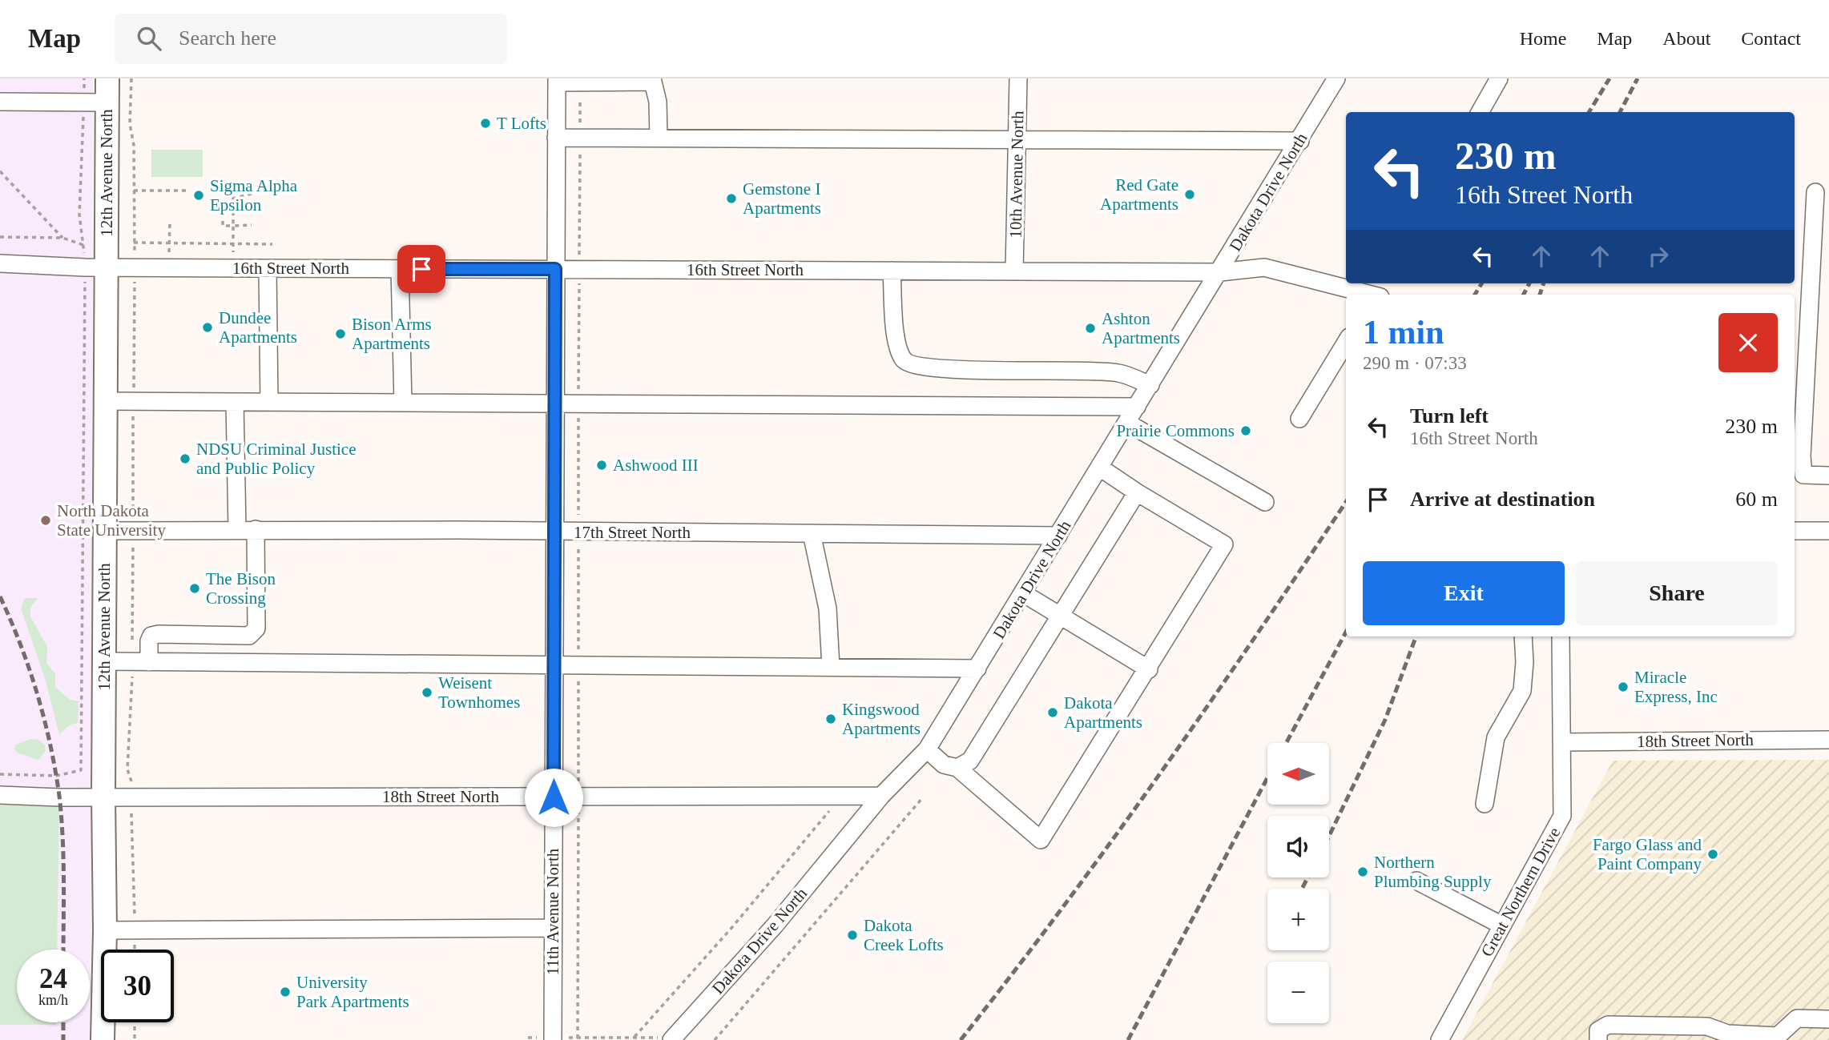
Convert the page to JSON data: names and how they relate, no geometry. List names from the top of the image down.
{
  "streets": {
    "main road": ["12th Avenue North"],
    "street": [
      "10th Avenue North",
      "Dakota Drive North",
      "16th Street North",
      "17th Street North",
      "18th Street North",
      "Great Northern Drive",
      "11th Avenue North"
    ]
  },
  "crossings": [
    ["12th Avenue North", "16th Street North"],
    ["12th Avenue North", "17th Street North"],
    ["12th Avenue North", "18th Street North"],
    ["10th Avenue North", "16th Street North"],
    ["Dakota Drive North", "16th Street North"],
    ["Dakota Drive North", "17th Street North"],
    ["Dakota Drive North", "18th Street North"],
    ["16th Street North", "11th Avenue North"],
    ["17th Street North", "11th Avenue North"],
    ["18th Street North", "Great Northern Drive"],
    ["18th Street North", "11th Avenue North"]
  ],
  "places": [
    "T Lofts",
    "Red Gate Apartments",
    "Sigma Alpha Epsilon",
    "Gemstone I Apartments",
    "Dundee Apartments",
    "Ashton Apartments",
    "Bison Arms Apartments",
    "Prairie Commons",
    "NDSU Criminal Justice and Public Policy",
    "Ashwood III",
    "North Dakota State University",
    "The Bison Crossing",
    "Miracle Express, Inc",
    "Weisent Townhomes",
    "Dakota Apartments",
    "Kingswood Apartments",
    "Fargo Glass and Paint Company",
    "Northern Plumbing Supply",
    "Dakota Creek Lofts",
    "University Park Apartments"
  ],
  "north": "left",
  "page": {
    "header": "Map",
    "search": "Search here",
    "nav": [
      "Home",
      "Map",
      "About",
      "Contact"
    ],
    "turn": ["230 m", "16th Street North"],
    "heading": ["1 min", "290 m · 07:33"],
    "list": [
      {
        "name": "Turn left",
        "note": "16th Street North",
        "value": "230 m"
      },
      {
        "name": "Arrive at destination",
        "value": "60 m"
      }
    ],
    "buttons": ["Exit", "Share"],
    "map_buttons": ["+", "−"],
    "speed": "24 km/h",
    "limit": "30"
  }
}
